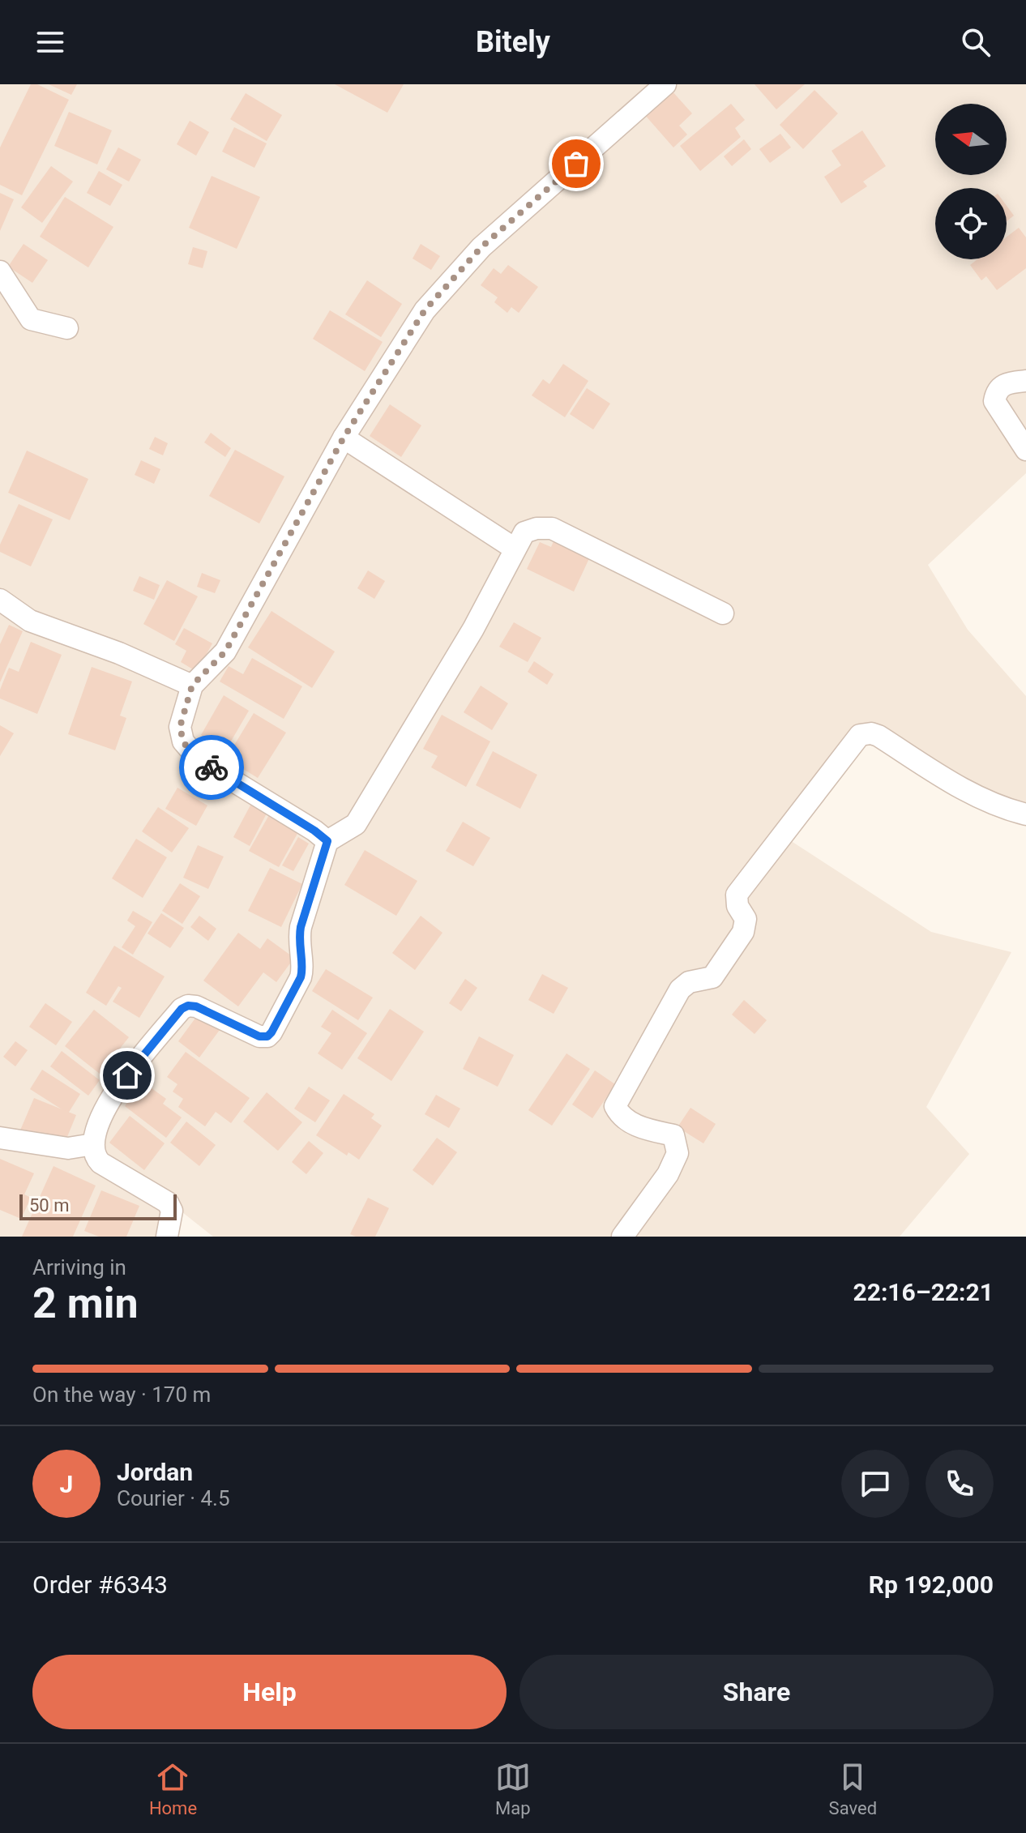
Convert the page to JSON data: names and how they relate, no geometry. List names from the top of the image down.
{
  "scale_bar": "50 m",
  "north": "left",
  "page": {
    "header": "Bitely",
    "scale": "50 m",
    "heading": ["2 min", "Arriving in", "22:16–22:21"],
    "panel": [
      "Jordan",
      "Courier · 4.5",
      "Order #6343",
      "Rp 192,000"
    ],
    "bar": "On the way · 170 m",
    "round": "J",
    "buttons": ["Help", "Share"],
    "tabs": ["Home", "Map", "Saved"]
  }
}
